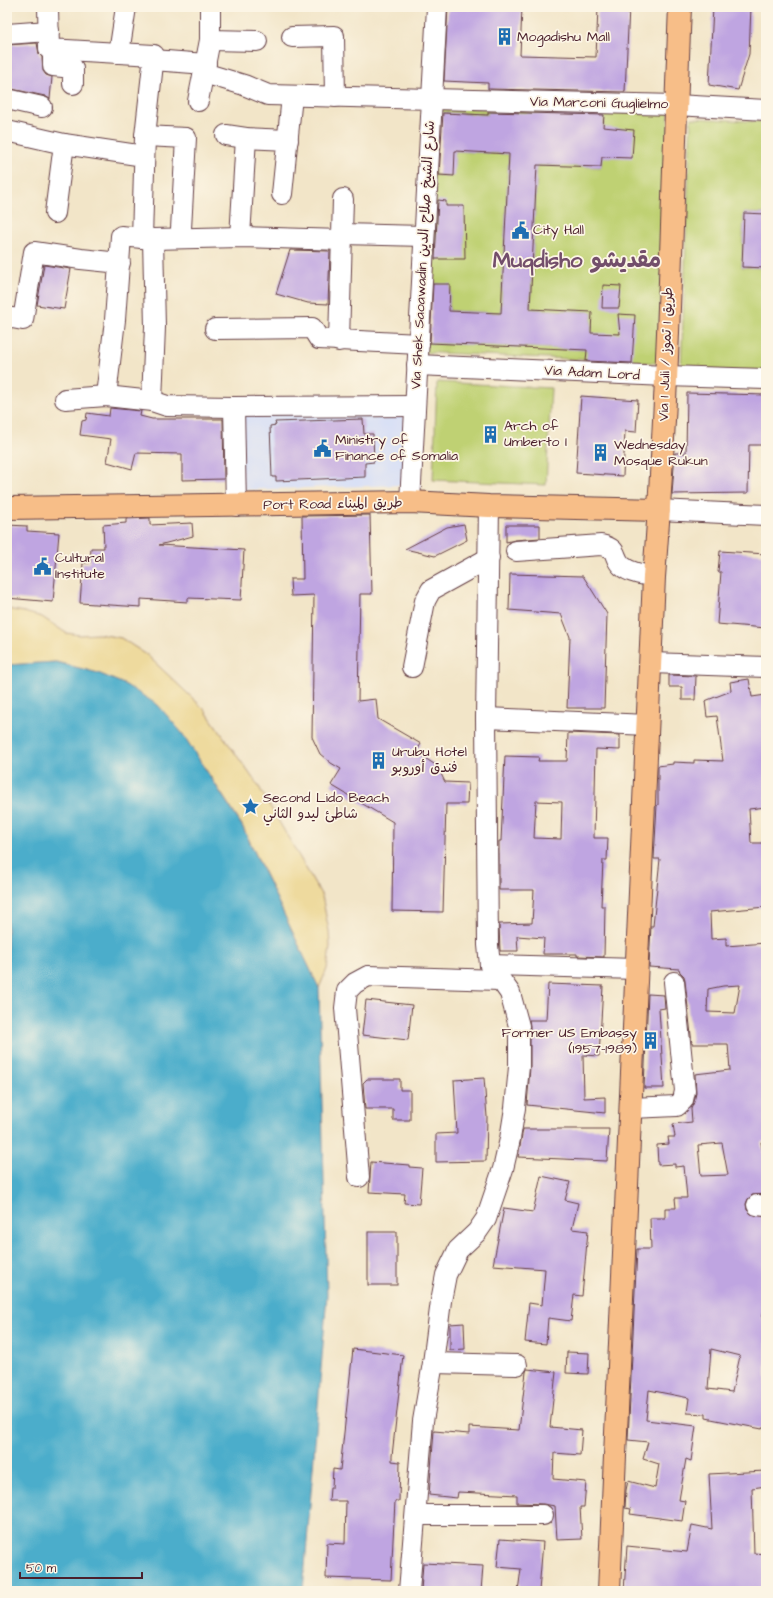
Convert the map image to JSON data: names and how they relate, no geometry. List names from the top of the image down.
{
  "streets": {
    "main road": ["Via 1 Juli / طريق 1 تموز", "Port Road طريق الميناء"],
    "street": ["Via Marconi Guglielmo", "Via Shek Saoawadin شارع الشيخ صلاح الدين", "Via Adam Lord"]
  },
  "crossings": [
    ["Via Marconi Guglielmo", "Via Shek Saoawadin شارع الشيخ صلاح الدين"],
    ["Via Marconi Guglielmo", "Via 1 Juli / طريق 1 تموز"],
    ["Via Shek Saoawadin شارع الشيخ صلاح الدين", "Via Adam Lord"],
    ["Via Shek Saoawadin شارع الشيخ صلاح الدين", "Port Road طريق الميناء"],
    ["Via 1 Juli / طريق 1 تموز", "Via Adam Lord"],
    ["Via 1 Juli / طريق 1 تموز", "Port Road طريق الميناء"]
  ],
  "districts": ["Muqdisho مقديشو"],
  "places": {
    "building": [
      "Mogadishu Mall",
      "Arch of Umberto I",
      "Wednesday Mosque Rukun",
      "Urubu Hotel فندق أوروبو",
      "Former US Embassy (1957-1989)"
    ],
    "public building": ["City Hall", "Ministry of Finance of Somalia", "Cultural Institute"],
    "place": ["Second Lido Beach شاطئ ليدو الثاني"]
  },
  "scale_bar": "50 m"
}
